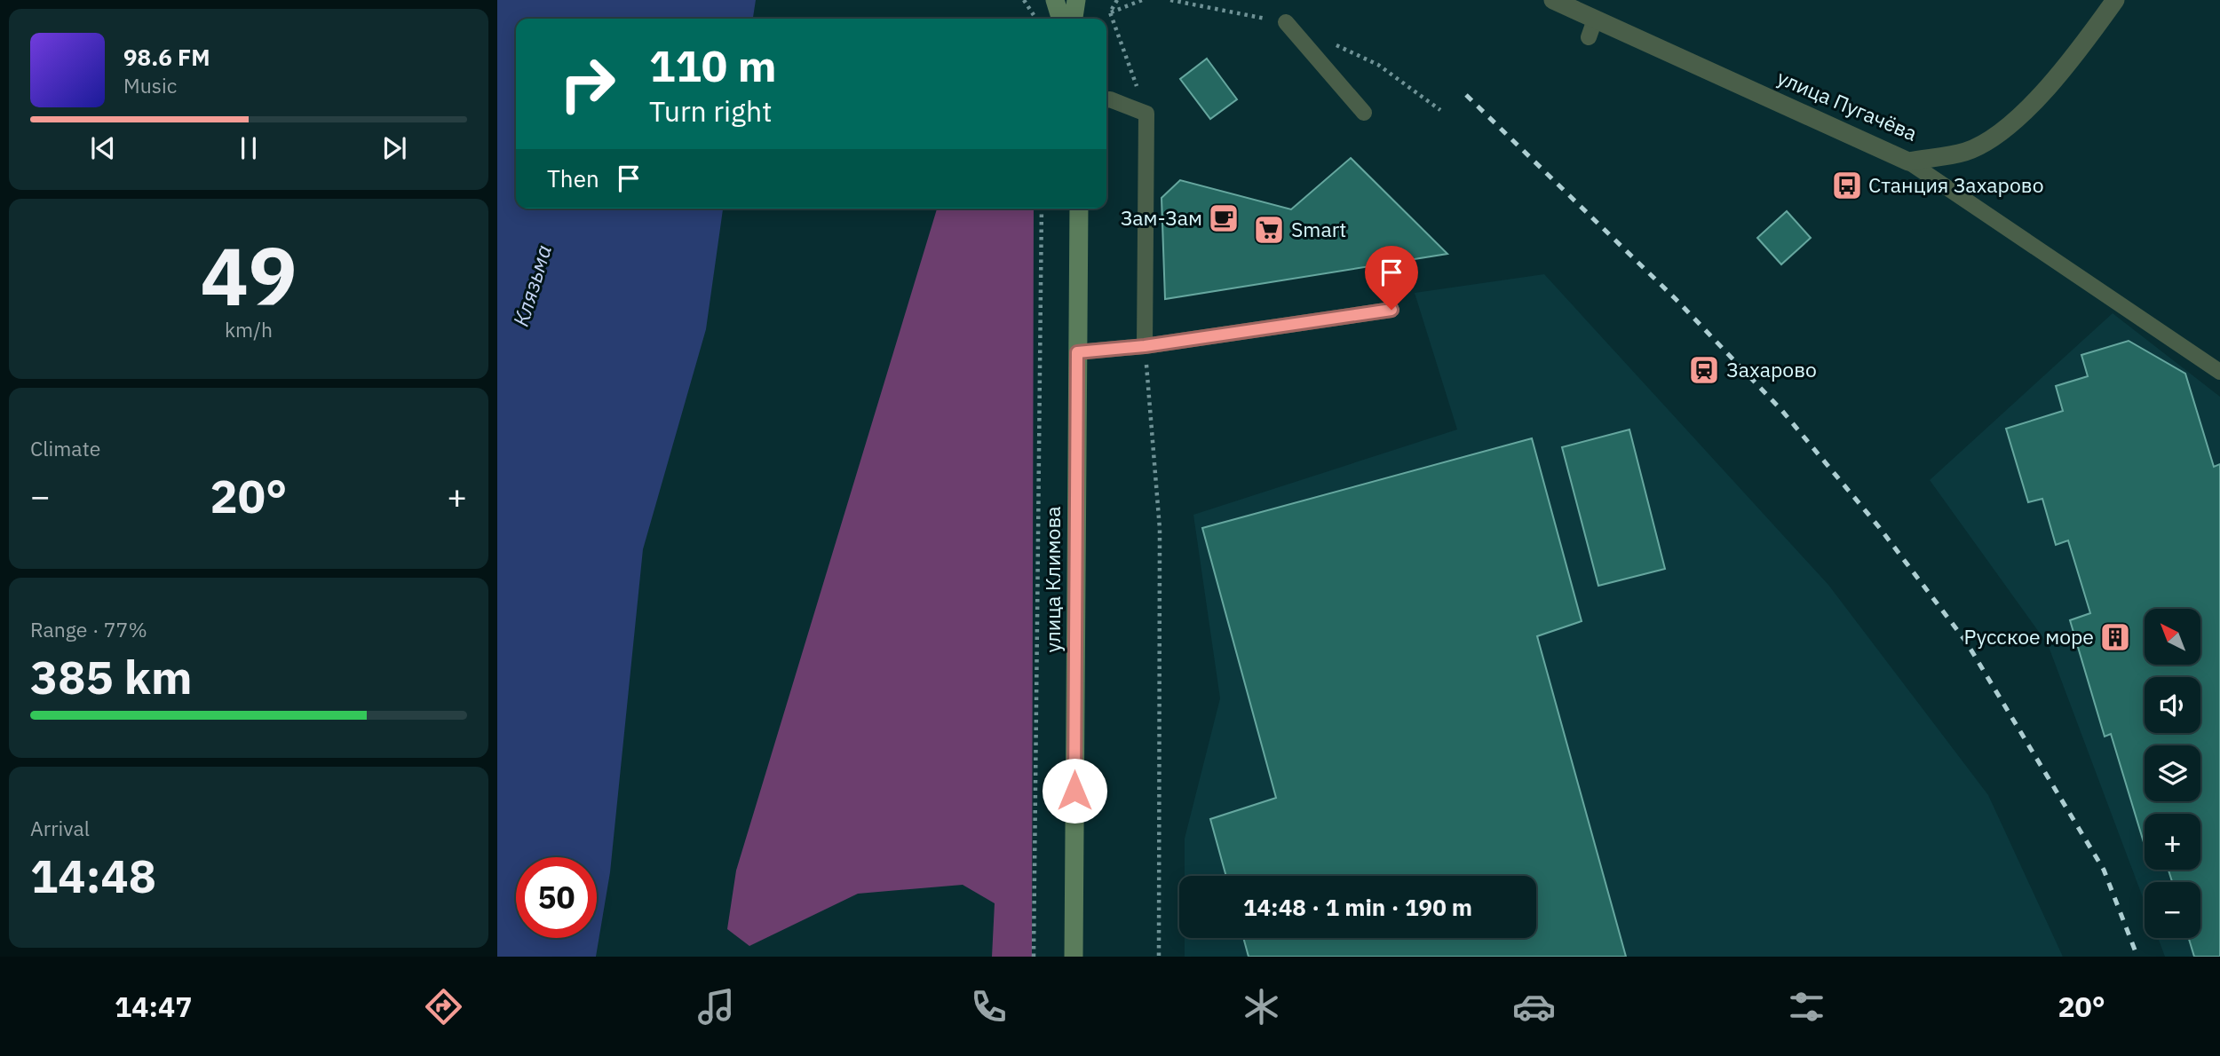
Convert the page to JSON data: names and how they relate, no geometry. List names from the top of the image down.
{
  "streets": {
    "main road": ["улица Климова"],
    "street": ["улица Пугачёва"]
  },
  "water": ["Клязьма"],
  "places": {
    "bus stop": ["Станция Захарово"],
    "cafe": ["Зам-Зам"],
    "supermarket": ["Smart"],
    "station": ["Захарово"],
    "building": ["Русское море"]
  },
  "north": "top left",
  "page": {
    "turn": ["110 m", "Turn right"],
    "song": ["98.6 FM", "Music"],
    "then": "Then",
    "tile": [
      ["49", "km/h"],
      "Climate",
      ["Range · 77%", "385 km"],
      ["Arrival", "14:48"]
    ],
    "heat": ["−", "20°", "+"],
    "map_buttons": ["+", "−"],
    "limit": "50",
    "trip": "14:48 · 1 min · 190 m",
    "tabs": ["14:47", "20°"]
  }
}
